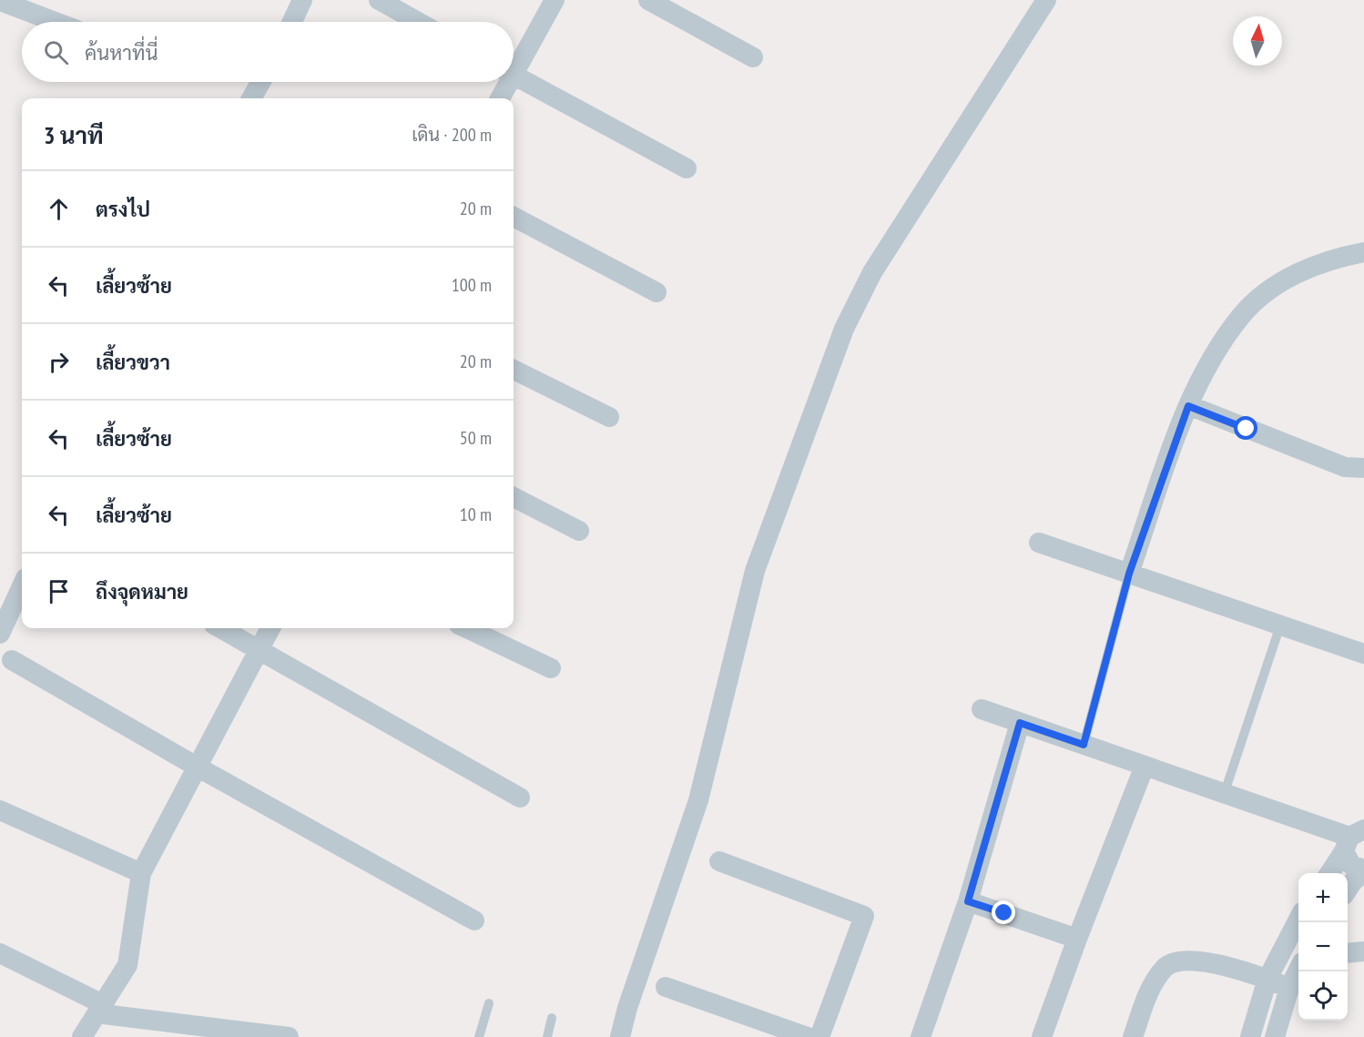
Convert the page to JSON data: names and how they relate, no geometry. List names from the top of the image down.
{
  "north": "top",
  "page": {
    "search": "ค้นหาที่นี่",
    "heading": ["3 นาที", "เดิน · 200 m"],
    "list": [
      ["ตรงไป", "20 m"],
      ["เลี้ยวซ้าย", "100 m"],
      ["เลี้ยวขวา", "20 m"],
      ["เลี้ยวซ้าย", "50 m"],
      ["เลี้ยวซ้าย", "10 m"],
      "ถึงจุดหมาย"
    ],
    "map_buttons": ["+", "−"]
  }
}
